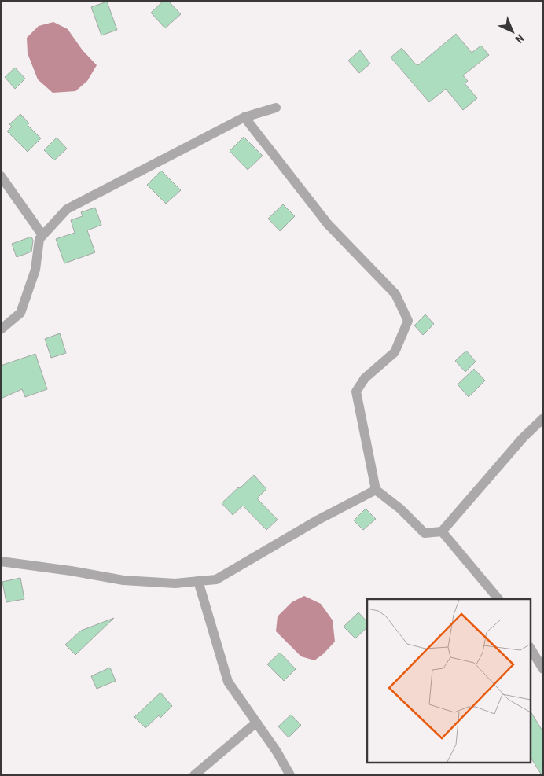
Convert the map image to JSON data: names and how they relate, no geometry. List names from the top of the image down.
{
  "north": "bottom right"
}
